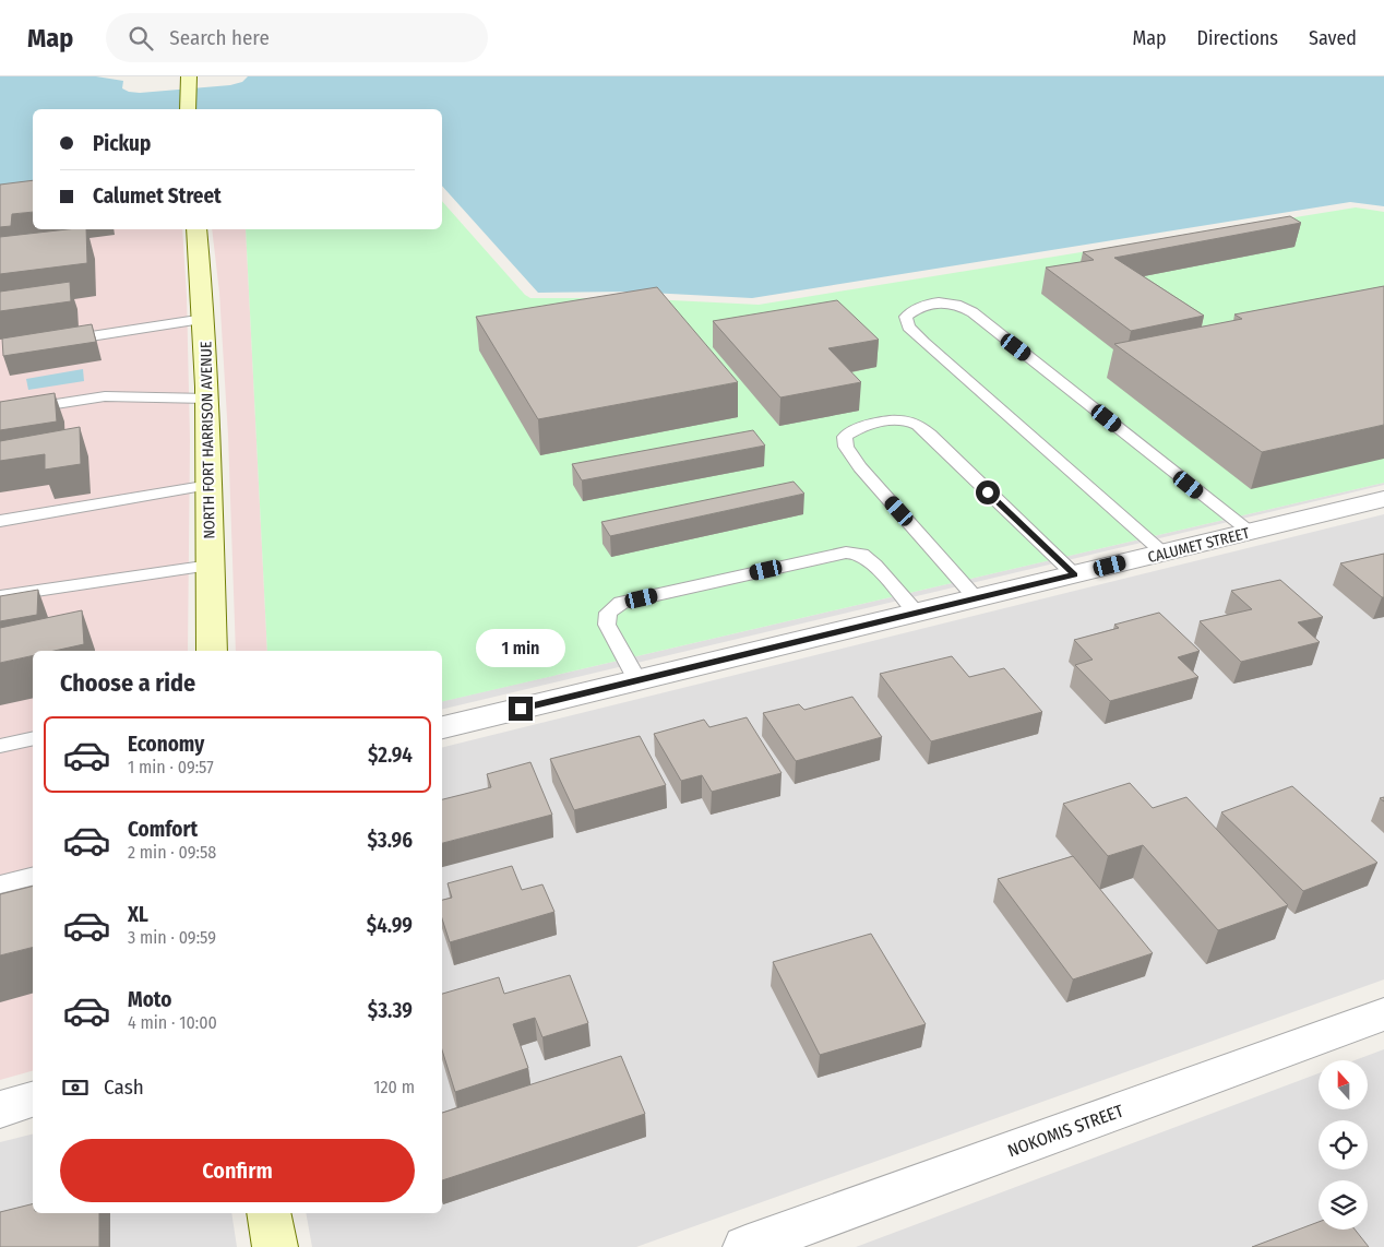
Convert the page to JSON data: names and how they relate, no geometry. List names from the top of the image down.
{
  "streets": {
    "main road": ["NORTH FORT HARRISON AVENUE"],
    "street": ["CALUMET STREET", "NOKOMIS STREET"]
  },
  "north": "top",
  "page": {
    "header": "Map",
    "search": "Search here",
    "nav": ["Map", "Directions", "Saved"],
    "banner": ["Pickup", "Calumet Street"],
    "bubble": "1 min",
    "heading": "Choose a ride",
    "list": [
      {
        "name": "Economy",
        "note": "1 min · 09:57",
        "value": "$2.94"
      },
      {
        "name": "Comfort",
        "note": "2 min · 09:58",
        "value": "$3.96"
      },
      {
        "name": "XL",
        "note": "3 min · 09:59",
        "value": "$4.99"
      },
      {
        "name": "Moto",
        "note": "4 min · 10:00",
        "value": "$3.39"
      }
    ],
    "pay": ["Cash", "120 m"],
    "buttons": "Confirm"
  }
}
